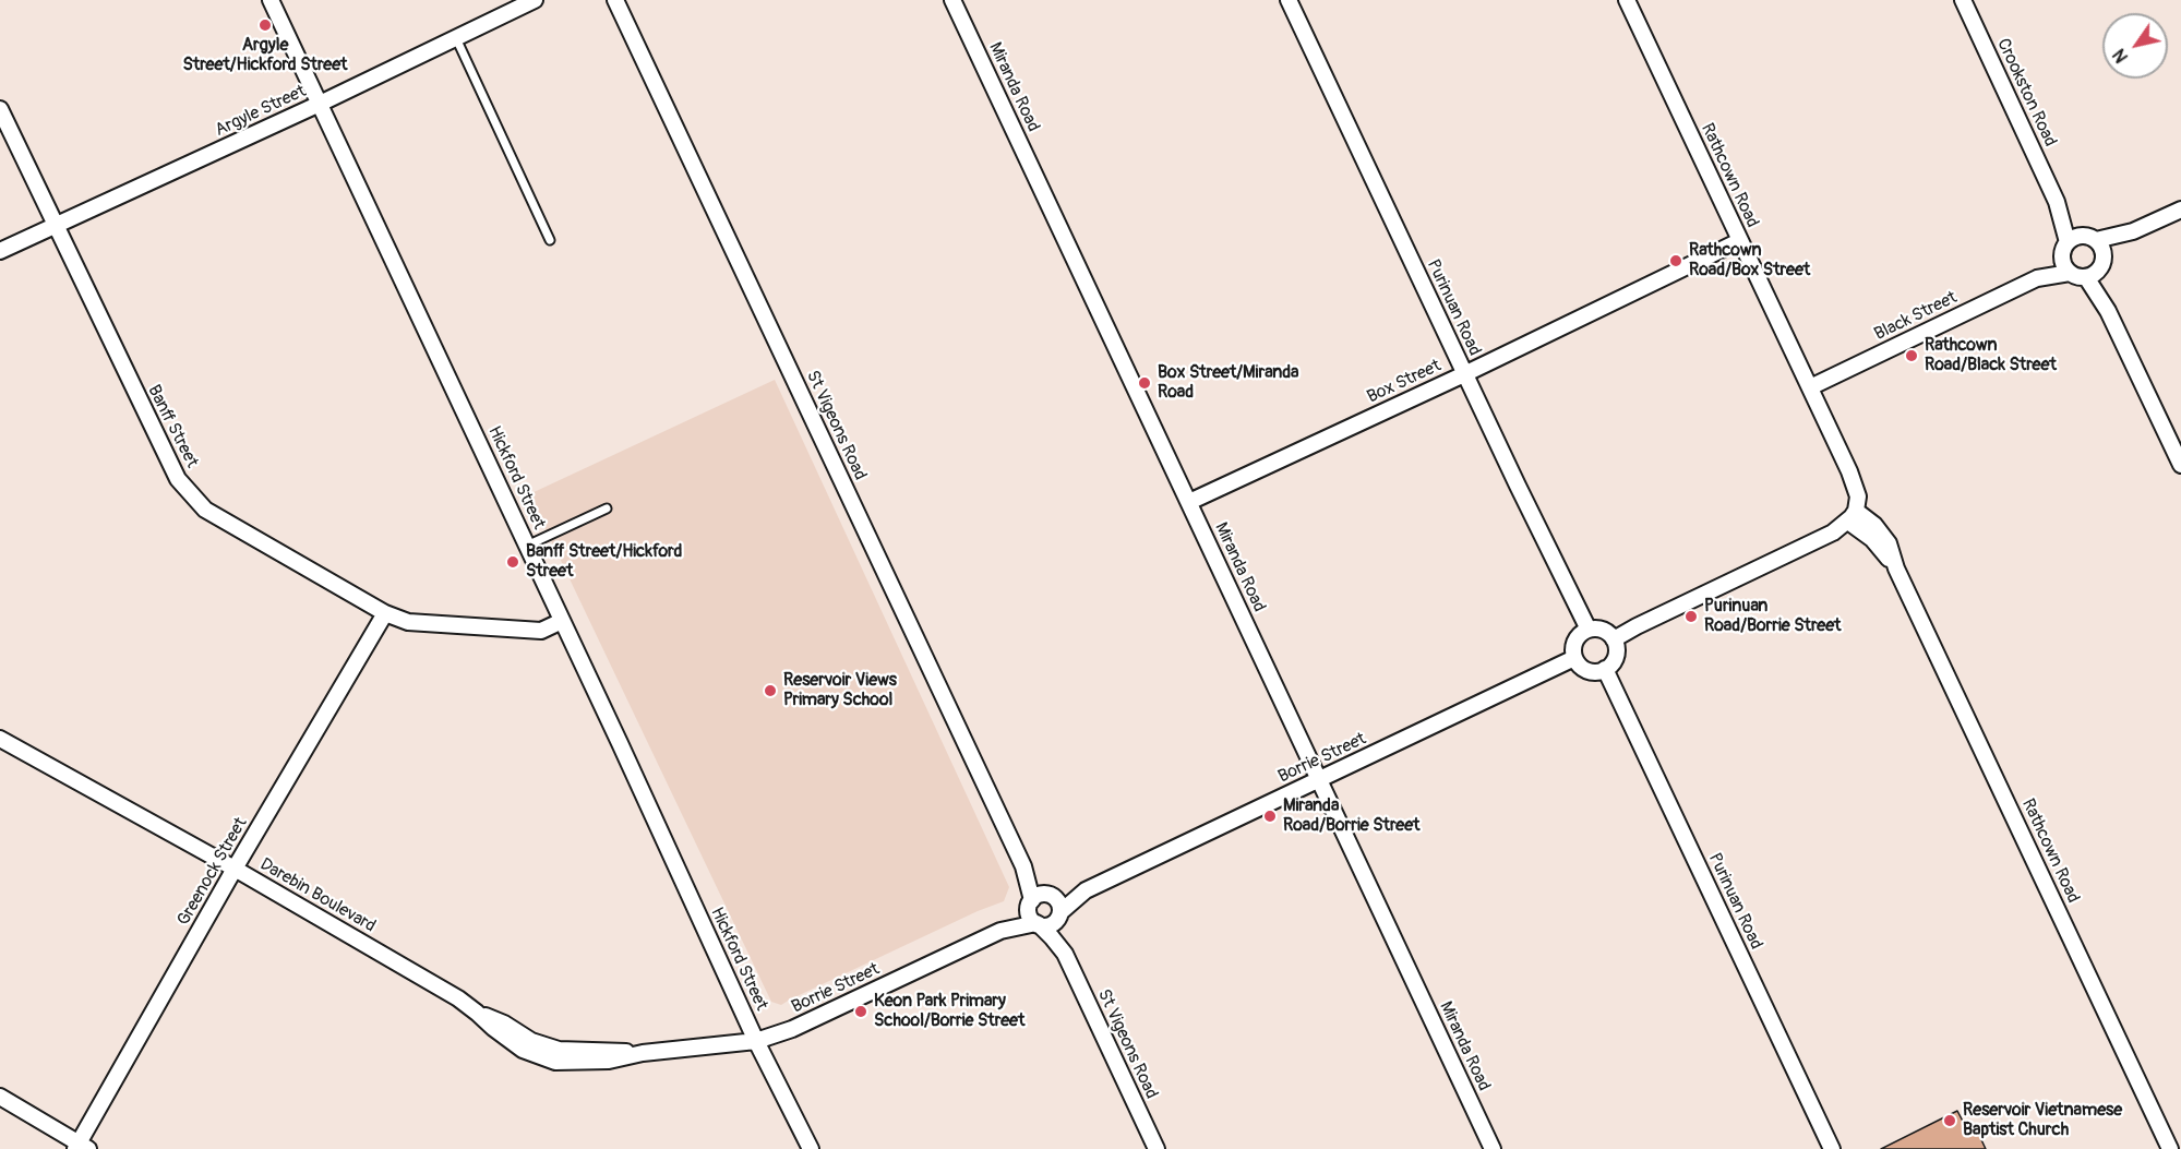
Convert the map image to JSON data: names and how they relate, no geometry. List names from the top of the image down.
{
  "streets": {
    "street": [
      "Miranda Road",
      "Crookston Road",
      "Argyle Street",
      "Rathcown Road",
      "Purinuan Road",
      "Black Street",
      "Box Street",
      "St Vigeons Road",
      "Banff Street",
      "Hickford Street",
      "Borrie Street",
      "Greenock Street",
      "Darebin Boulevard"
    ]
  },
  "crossings": [
    ["Miranda Road", "Box Street"],
    ["Miranda Road", "Borrie Street"],
    ["Crookston Road", "Black Street"],
    ["Argyle Street", "Banff Street"],
    ["Argyle Street", "Hickford Street"],
    ["Rathcown Road", "Black Street"],
    ["Rathcown Road", "Box Street"],
    ["Purinuan Road", "Box Street"],
    ["Purinuan Road", "Borrie Street"],
    ["St Vigeons Road", "Borrie Street"],
    ["Banff Street", "Hickford Street"],
    ["Banff Street", "Greenock Street"],
    ["Hickford Street", "Borrie Street"],
    ["Hickford Street", "Darebin Boulevard"],
    ["Borrie Street", "Darebin Boulevard"],
    ["Greenock Street", "Darebin Boulevard"]
  ],
  "places": [
    "Argyle Street/Hickford Street",
    "Rathcown Road/Box Street",
    "Rathcown Road/Black Street",
    "Box Street/Miranda Road",
    "Banff Street/Hickford Street",
    "Purinuan Road/Borrie Street",
    "Reservoir Views Primary School",
    "Miranda Road/Borrie Street",
    "Keon Park Primary School/Borrie Street",
    "Reservoir Vietnamese Baptist Church"
  ],
  "north": "bottom left"
}
